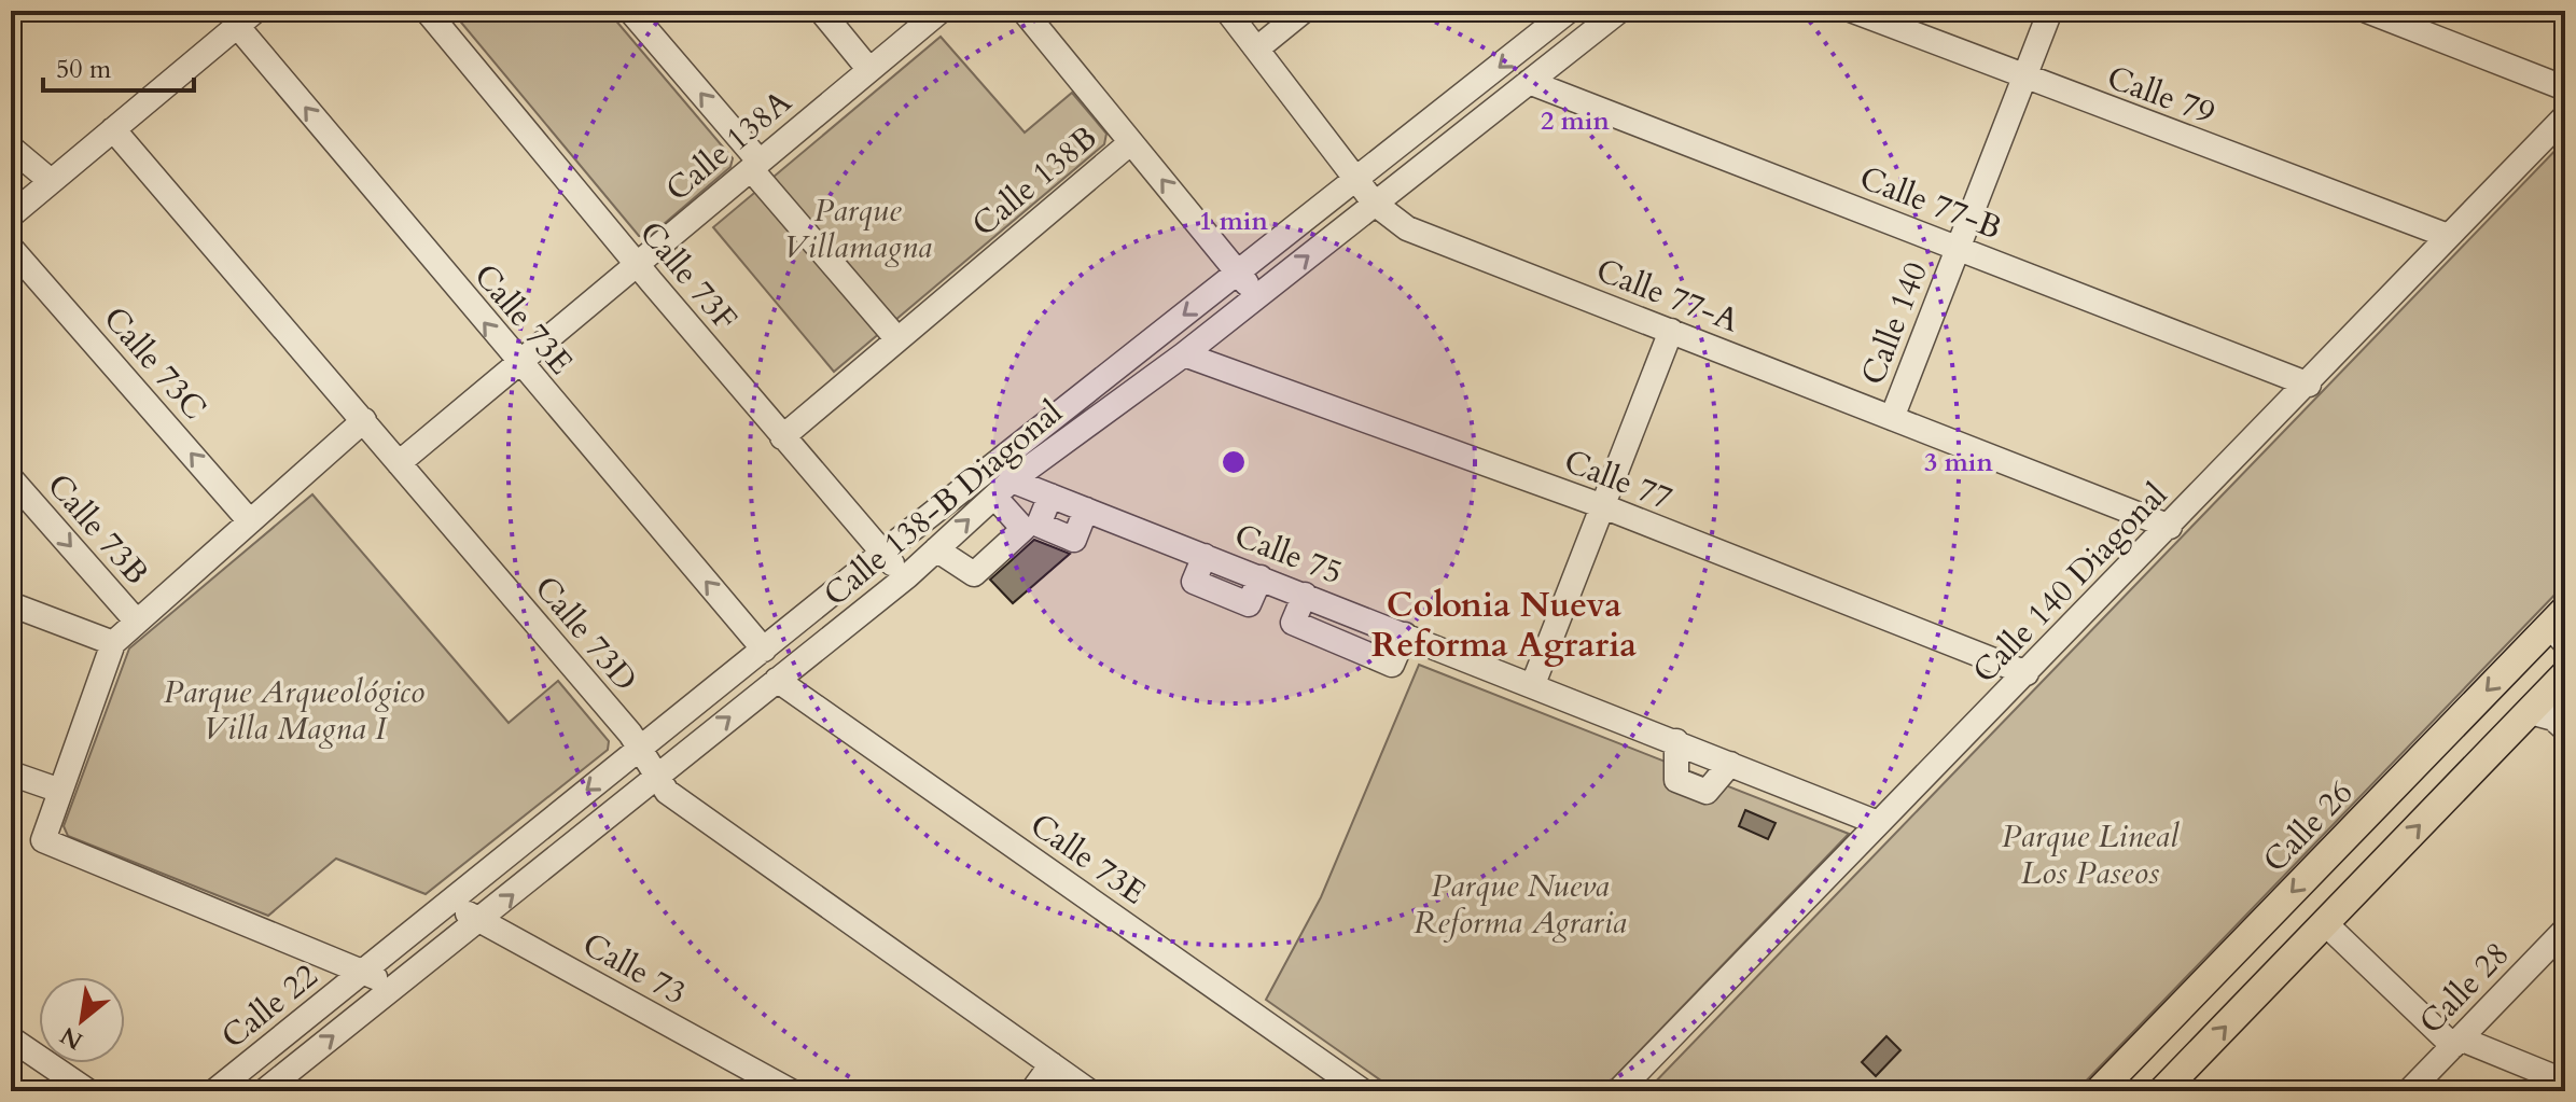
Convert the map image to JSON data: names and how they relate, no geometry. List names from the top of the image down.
{
  "streets": {
    "main road": ["Calle 26"],
    "street": [
      "Calle 79",
      "Calle 138A",
      "Calle 138B",
      "Calle 77-B",
      "Calle 73F",
      "Calle 77-A",
      "Calle 73E",
      "Calle 140",
      "Calle 73C",
      "Calle 77",
      "Calle 138-B Diagonal",
      "Calle 73B",
      "Calle 75",
      "Calle 140 Diagonal",
      "Calle 73D",
      "Calle 73",
      "Calle 28",
      "Calle 22"
    ]
  },
  "crossings": [
    ["Calle 79", "Calle 140"],
    ["Calle 79", "Calle 140 Diagonal"],
    ["Calle 138A", "Calle 73F"],
    ["Calle 138A", "Calle 73E"],
    ["Calle 138A", "Calle 73D"],
    ["Calle 138B", "Calle 73F"],
    ["Calle 77-B", "Calle 140"],
    ["Calle 77-B", "Calle 138-B Diagonal"],
    ["Calle 77-B", "Calle 140 Diagonal"],
    ["Calle 73F", "Calle 138-B Diagonal"],
    ["Calle 77-A", "Calle 140"],
    ["Calle 77-A", "Calle 138-B Diagonal"],
    ["Calle 77-A", "Calle 140 Diagonal"],
    ["Calle 73E", "Calle 138-B Diagonal"],
    ["Calle 77", "Calle 138-B Diagonal"],
    ["Calle 77", "Calle 140 Diagonal"],
    ["Calle 138-B Diagonal", "Calle 75"],
    ["Calle 138-B Diagonal", "Calle 73D"],
    ["Calle 138-B Diagonal", "Calle 73"],
    ["Calle 138-B Diagonal", "Calle 22"],
    ["Calle 75", "Calle 140 Diagonal"]
  ],
  "one_way": ["Calle 73E", "Calle 73C", "Calle 73B"],
  "districts": ["Colonia Nueva Reforma Agraria"],
  "parks": [
    "Parque Villamagna",
    "Parque Arqueológico Villa Magna I",
    "Parque Lineal Los Paseos",
    "Parque Nueva Reforma Agraria"
  ],
  "scale_bar": "50 m",
  "north": "bottom left",
  "rings": ["2 min", "1 min", "3 min"]
}
